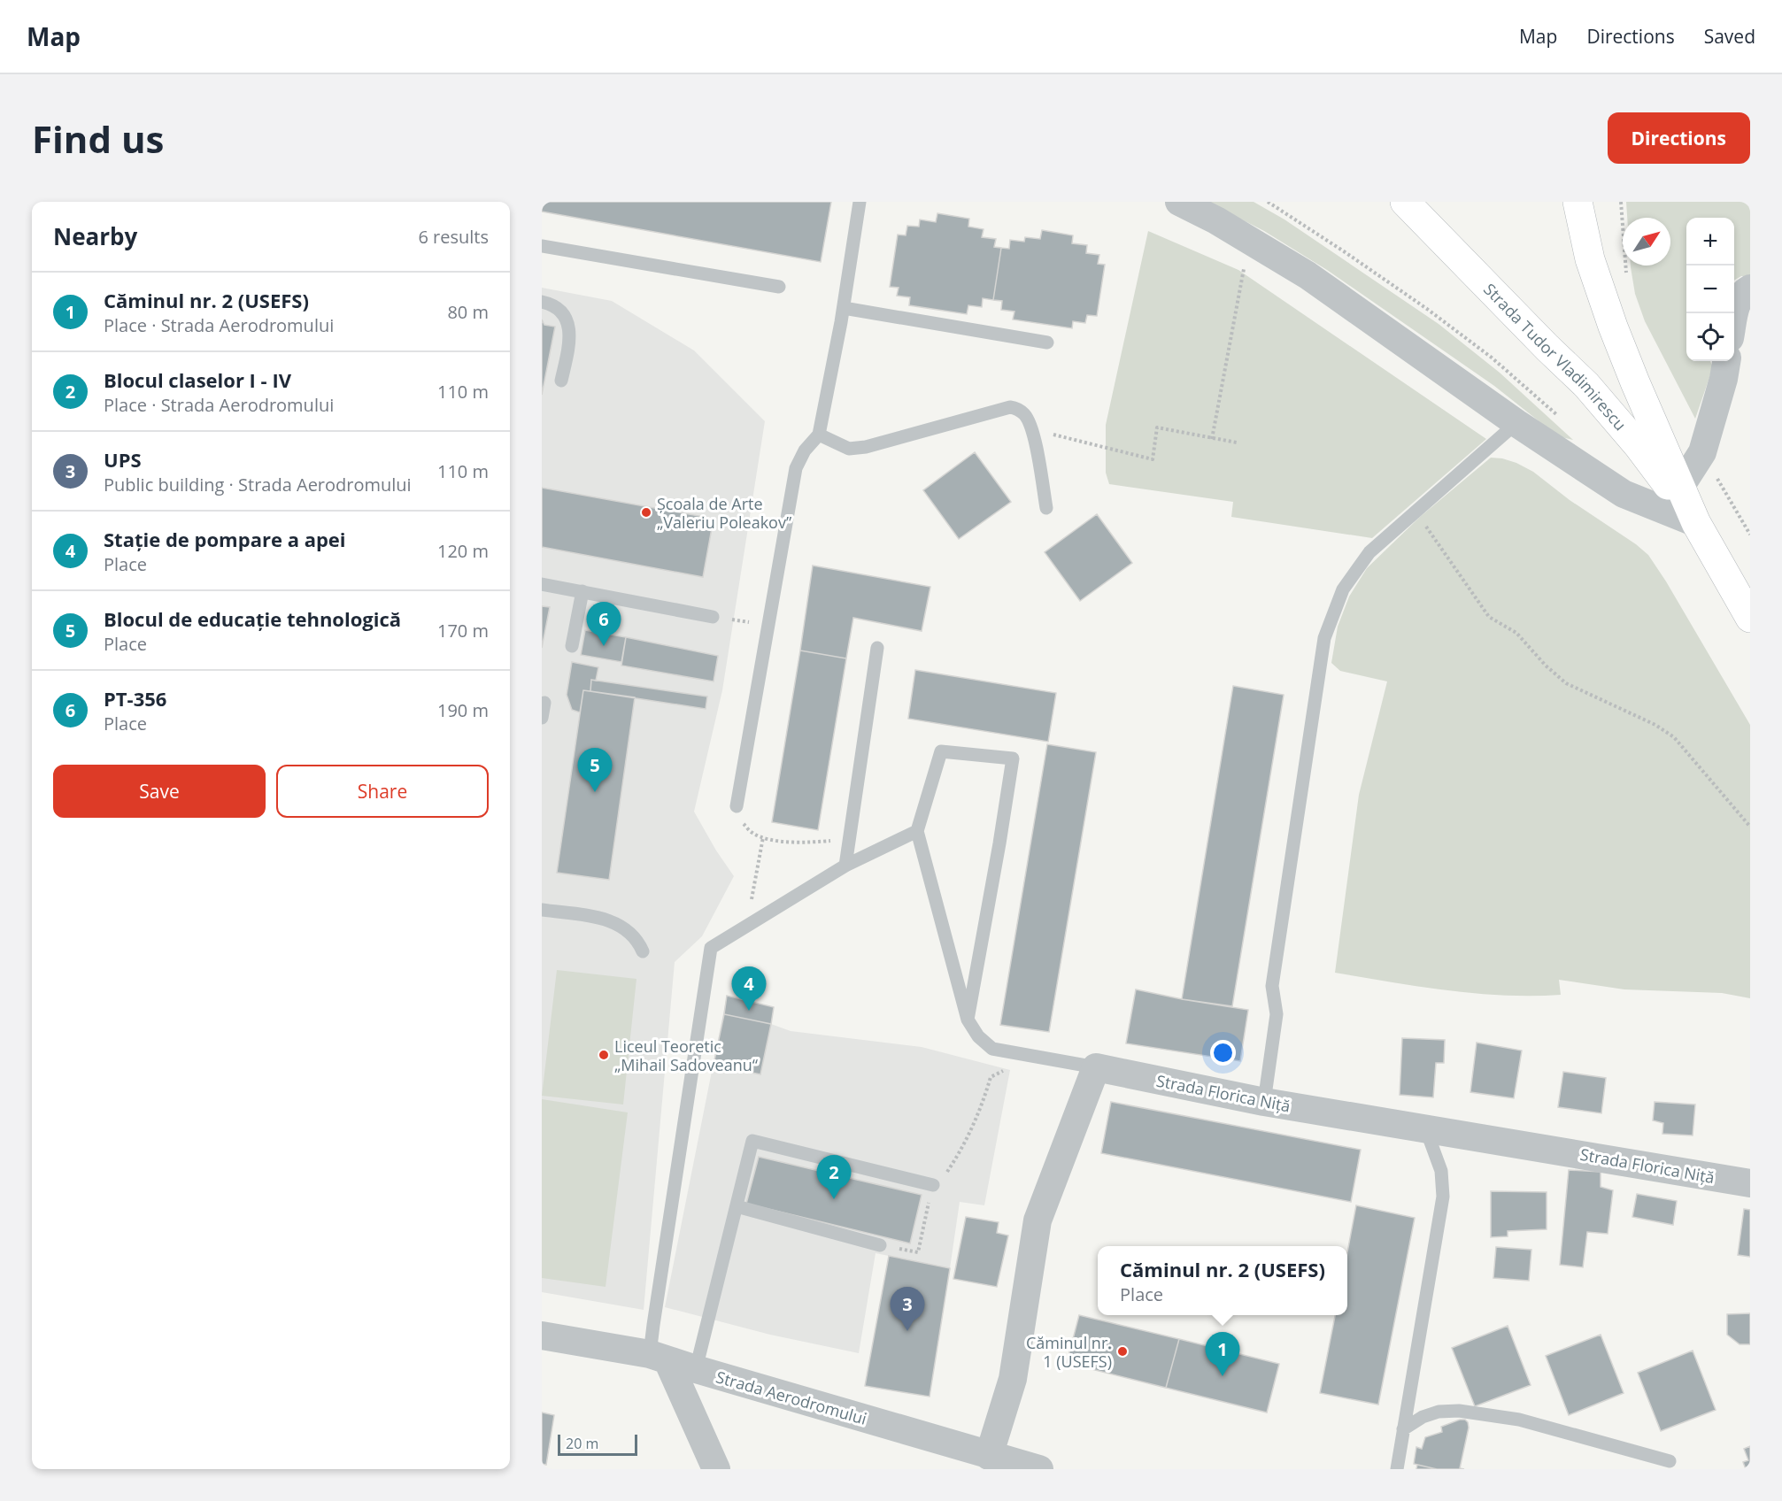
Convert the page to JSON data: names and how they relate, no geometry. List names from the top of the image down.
{
  "streets": {
    "main road": ["Strada Tudor Vladimirescu"],
    "street": ["Strada Florica Niță", "Strada Aerodromului"]
  },
  "places": ["Școala de Arte „Valeriu Poleakov”", "Liceul Teoretic „Mihail Sadoveanu“", "Căminul nr. 1 (USEFS)"],
  "scale_bar": "20 m",
  "north": "top right",
  "page": {
    "header": "Map",
    "nav": ["Map", "Directions", "Saved"],
    "buttons": [
      "Directions",
      ["Save", "Share"]
    ],
    "title": "Find us",
    "heading": ["Nearby", "6 results"],
    "map_buttons": ["+", "−"],
    "list": [
      {
        "mark": "1",
        "name": "Căminul nr. 2 (USEFS)",
        "note": "Place · Strada Aerodromului",
        "value": "80 m"
      },
      {
        "mark": "2",
        "name": "Blocul claselor I - IV",
        "note": "Place · Strada Aerodromului",
        "value": "110 m"
      },
      {
        "mark": "3",
        "name": "UPS",
        "note": "Public building · Strada Aerodromului",
        "value": "110 m"
      },
      {
        "mark": "4",
        "name": "Stație de pompare a apei",
        "note": "Place",
        "value": "120 m"
      },
      {
        "mark": "5",
        "name": "Blocul de educație tehnologică",
        "note": "Place",
        "value": "170 m"
      },
      {
        "mark": "6",
        "name": "PT-356",
        "note": "Place",
        "value": "190 m"
      }
    ],
    "pins": [
      "6",
      "5",
      "4",
      "2",
      "3",
      "1"
    ],
    "popup": ["Căminul nr. 2 (USEFS)", "Place"],
    "scale": "20 m"
  }
}
